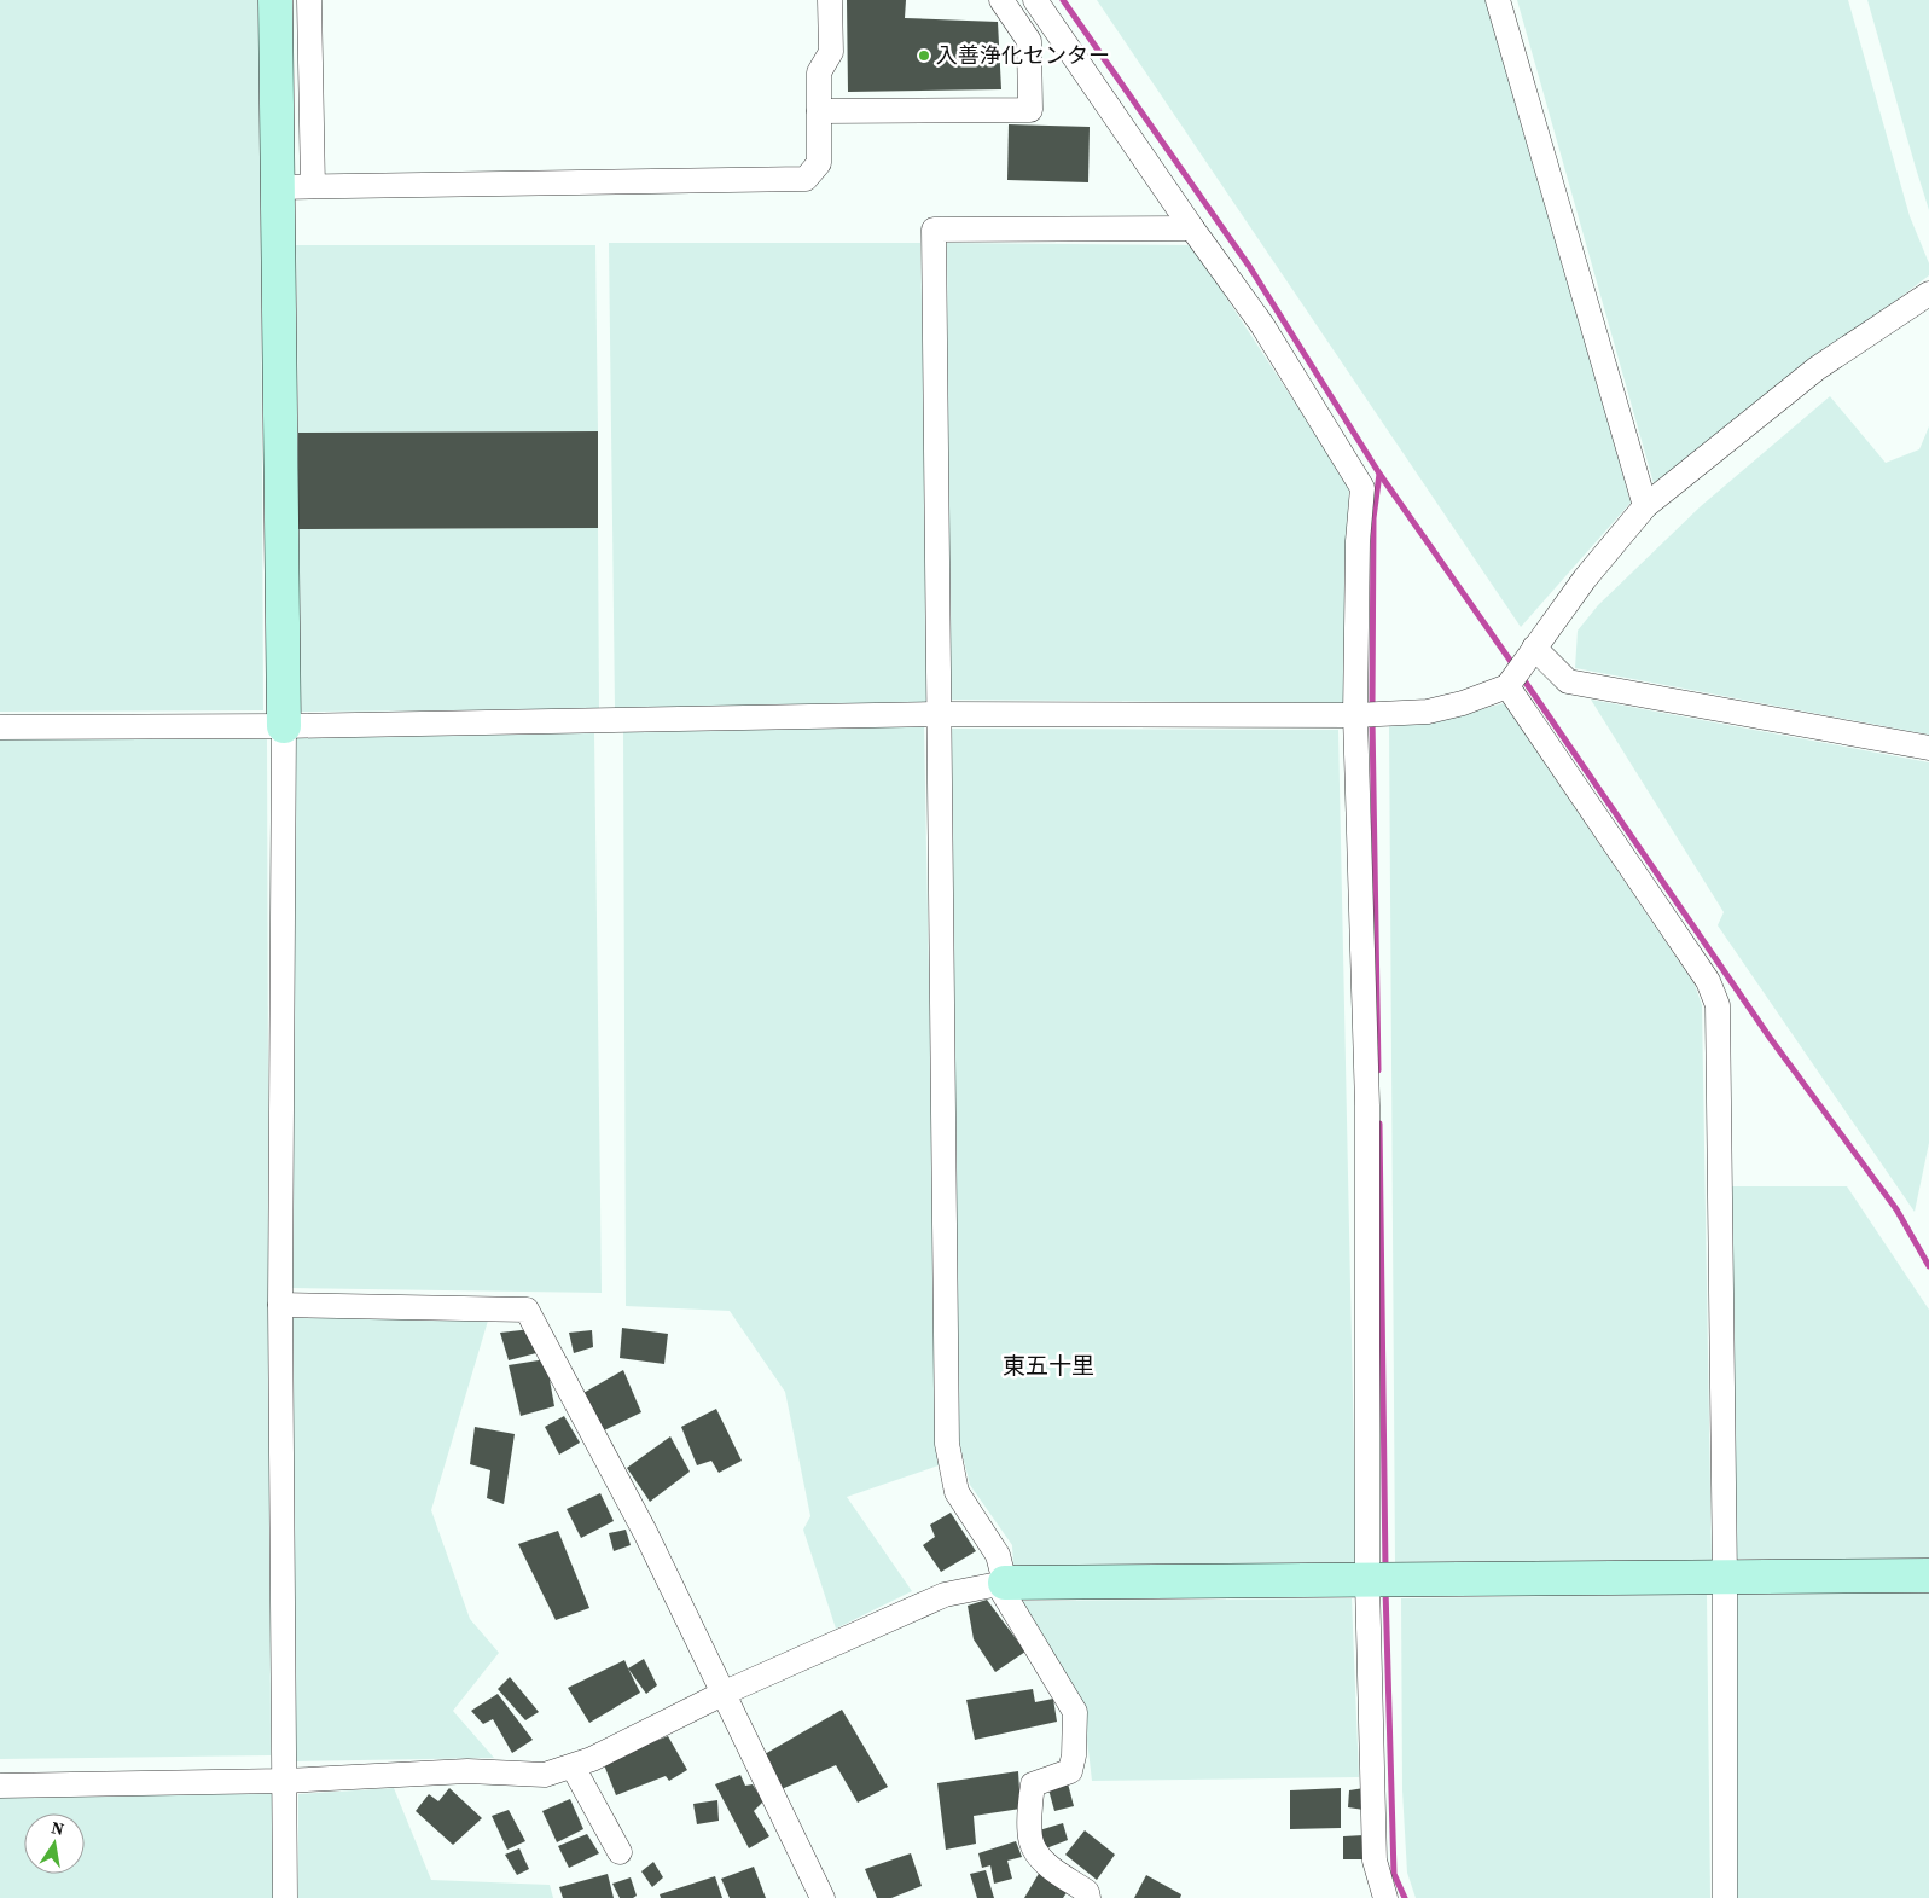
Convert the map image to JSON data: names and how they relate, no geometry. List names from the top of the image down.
{
  "districts": ["東五十里"],
  "places": ["入善浄化センター"],
  "north": "top"
}
